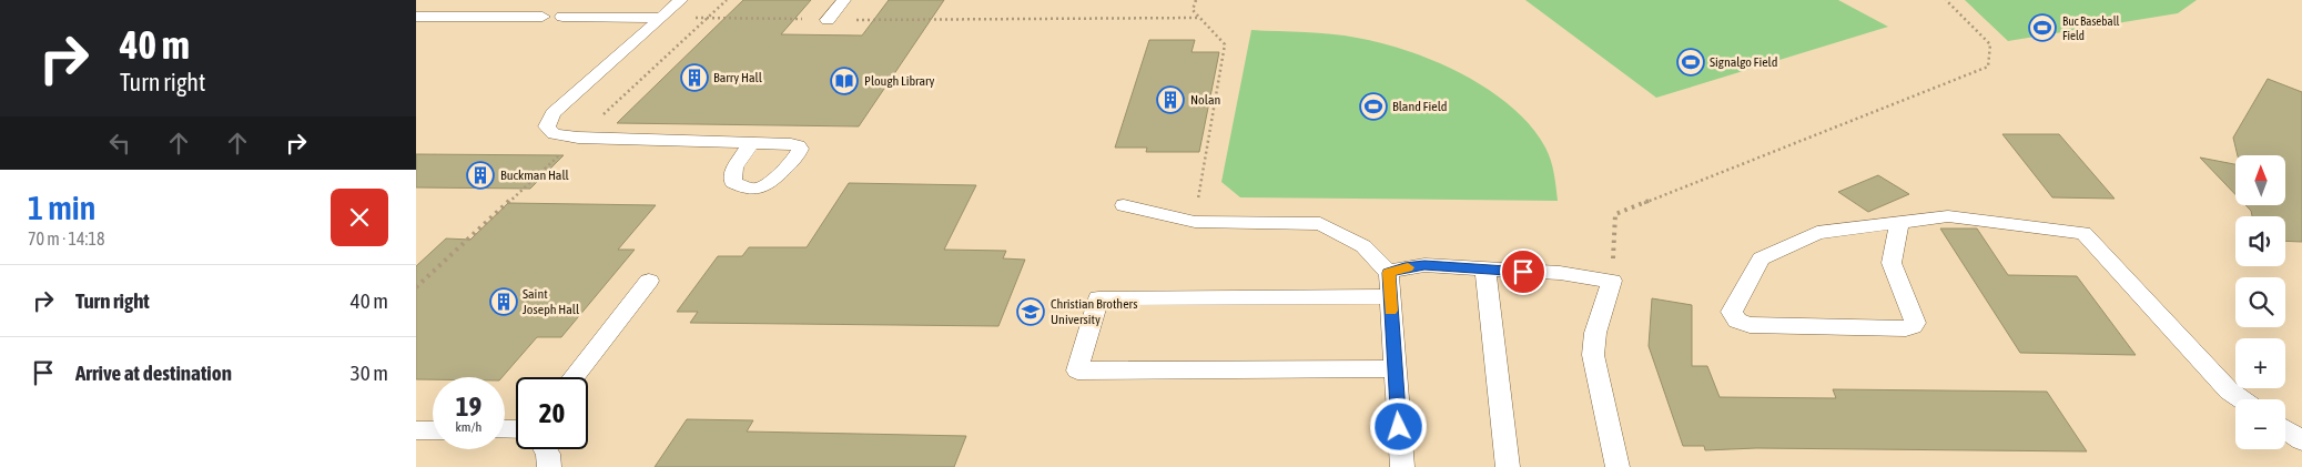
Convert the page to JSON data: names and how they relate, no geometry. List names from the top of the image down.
{
  "places": {
    "sports": ["Buc Baseball Field", "Signalgo Field", "Bland Field"],
    "building": [
      "Barry Hall",
      "Nolan",
      "Buckman Hall",
      "Saint Joseph Hall"
    ],
    "library": ["Plough Library"],
    "school or university": ["Christian Brothers University"]
  },
  "north": "top",
  "page": {
    "turn": ["40 m", "Turn right"],
    "map_buttons": ["+", "−"],
    "heading": ["1 min", "70 m · 14:18"],
    "list": [
      {
        "name": "Turn right",
        "value": "40 m"
      },
      {
        "name": "Arrive at destination",
        "value": "30 m"
      }
    ],
    "speed": "19 km/h",
    "limit": "20"
  }
}
